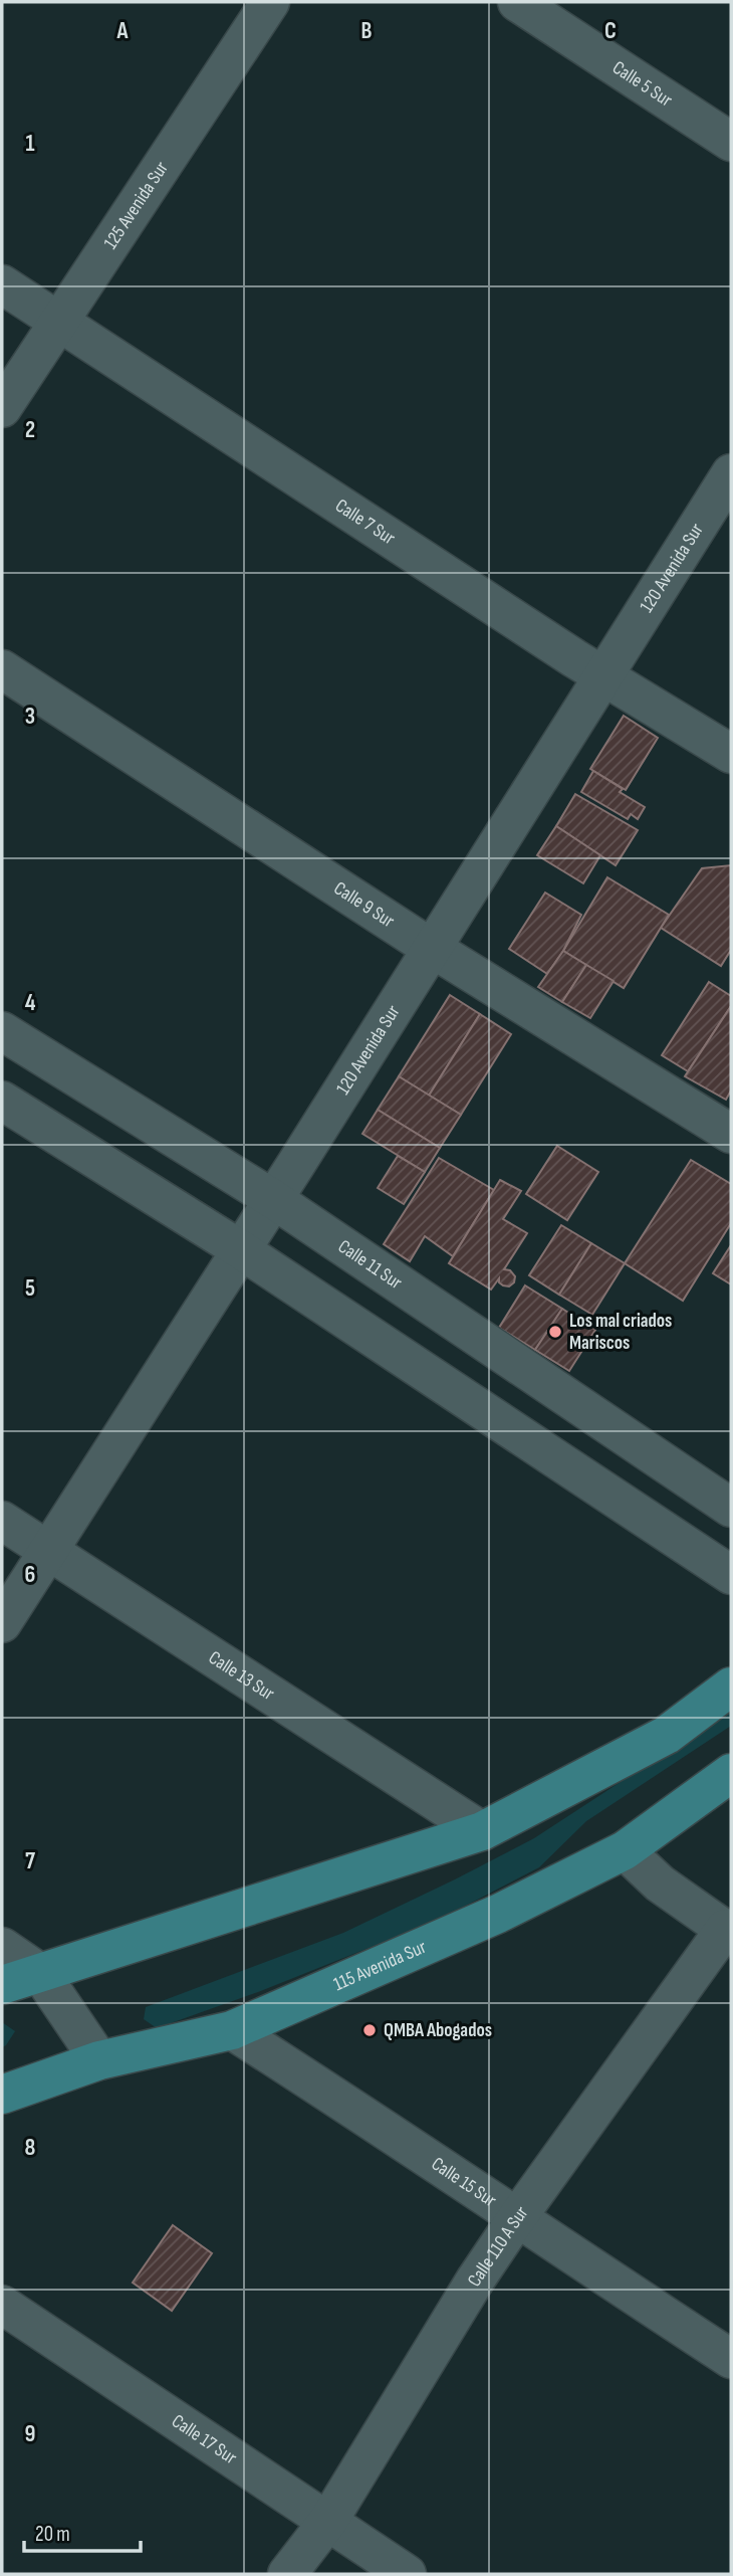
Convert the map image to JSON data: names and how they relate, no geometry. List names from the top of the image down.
{
  "streets": {
    "main road": ["115 Avenida Sur"],
    "street": [
      "Calle 5 Sur",
      "125 Avenida Sur",
      "Calle 7 Sur",
      "120 Avenida Sur",
      "Calle 9 Sur",
      "Calle 11 Sur",
      "Calle 13 Sur",
      "Calle 15 Sur",
      "Calle 110 A Sur",
      "Calle 17 Sur"
    ]
  },
  "crossings": [
    ["125 Avenida Sur", "Calle 7 Sur"],
    ["Calle 7 Sur", "120 Avenida Sur"],
    ["120 Avenida Sur", "Calle 9 Sur"],
    ["120 Avenida Sur", "Calle 11 Sur"],
    ["120 Avenida Sur", "Calle 13 Sur"],
    ["115 Avenida Sur", "Calle 15 Sur"],
    ["Calle 15 Sur", "Calle 110 A Sur"],
    ["Calle 110 A Sur", "Calle 17 Sur"]
  ],
  "places": ["Los mal criados Mariscos", "QMBA Abogados"],
  "scale_bar": "20 m",
  "grid": {
    "columns": ["A", "B", "C"],
    "rows": [
      "1",
      "2",
      "3",
      "4",
      "5",
      "6",
      "7",
      "8",
      "9"
    ]
  }
}
